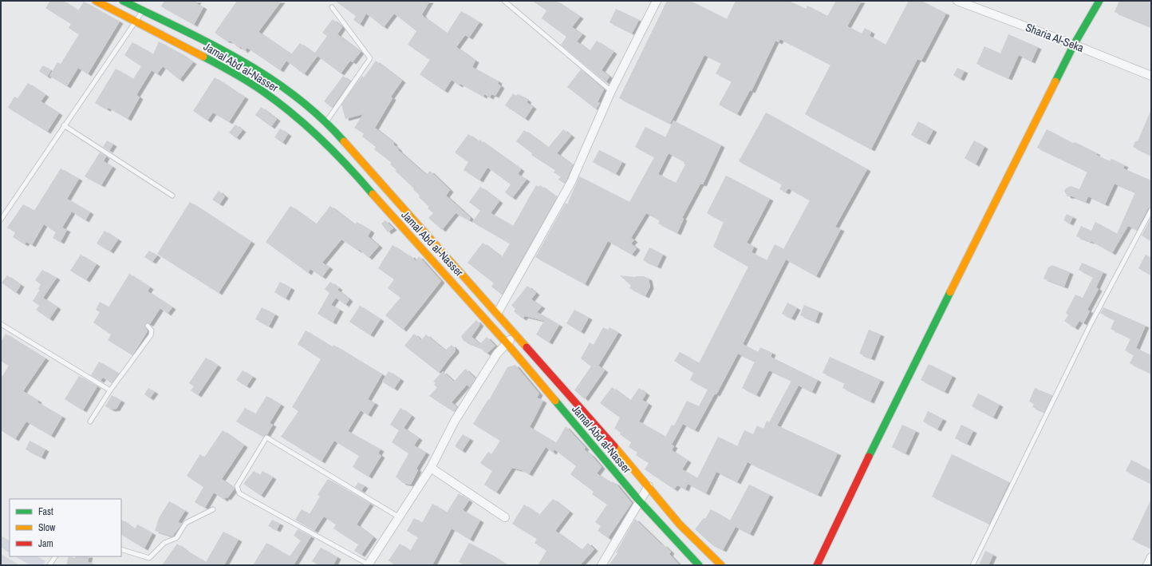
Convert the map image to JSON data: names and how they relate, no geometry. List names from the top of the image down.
{
  "streets": {
    "main road": ["Jamal Abd al-Nasser"],
    "street": ["Sharia Al-Seka"]
  },
  "legend": ["Fast", "Slow", "Jam"]
}
